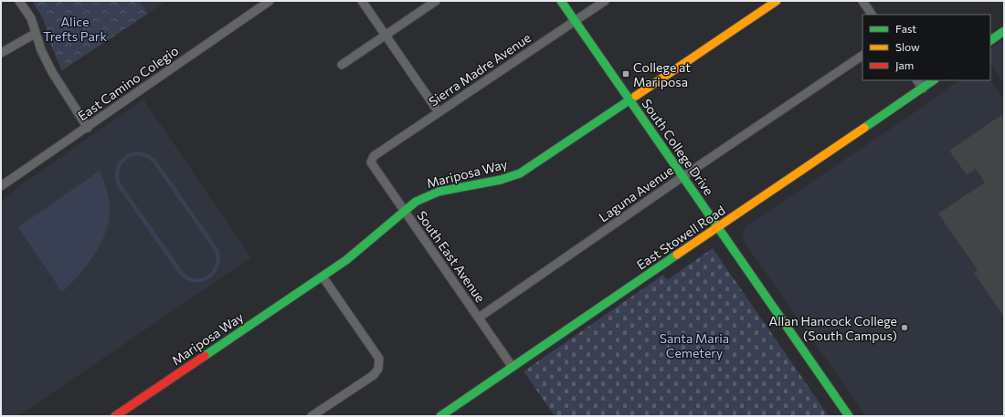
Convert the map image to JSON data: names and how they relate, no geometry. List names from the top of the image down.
{
  "streets": {
    "street": [
      "Sierra Madre Avenue",
      "East Camino Colegio",
      "South College Drive",
      "Mariposa Way",
      "Laguna Avenue",
      "East Stowell Road",
      "South East Avenue"
    ]
  },
  "crossings": [
    ["Sierra Madre Avenue", "South College Drive"],
    ["Sierra Madre Avenue", "South East Avenue"],
    ["South College Drive", "Mariposa Way"],
    ["South College Drive", "Laguna Avenue"],
    ["South College Drive", "East Stowell Road"],
    ["Mariposa Way", "South East Avenue"],
    ["Laguna Avenue", "South East Avenue"],
    ["East Stowell Road", "South East Avenue"]
  ],
  "parks": ["Alice Trefts Park", "Santa Maria Cemetery"],
  "places": {
    "transit": ["College at Mariposa"],
    "other": ["Allan Hancock College (South Campus)"]
  },
  "legend": ["Fast", "Slow", "Jam"]
}
